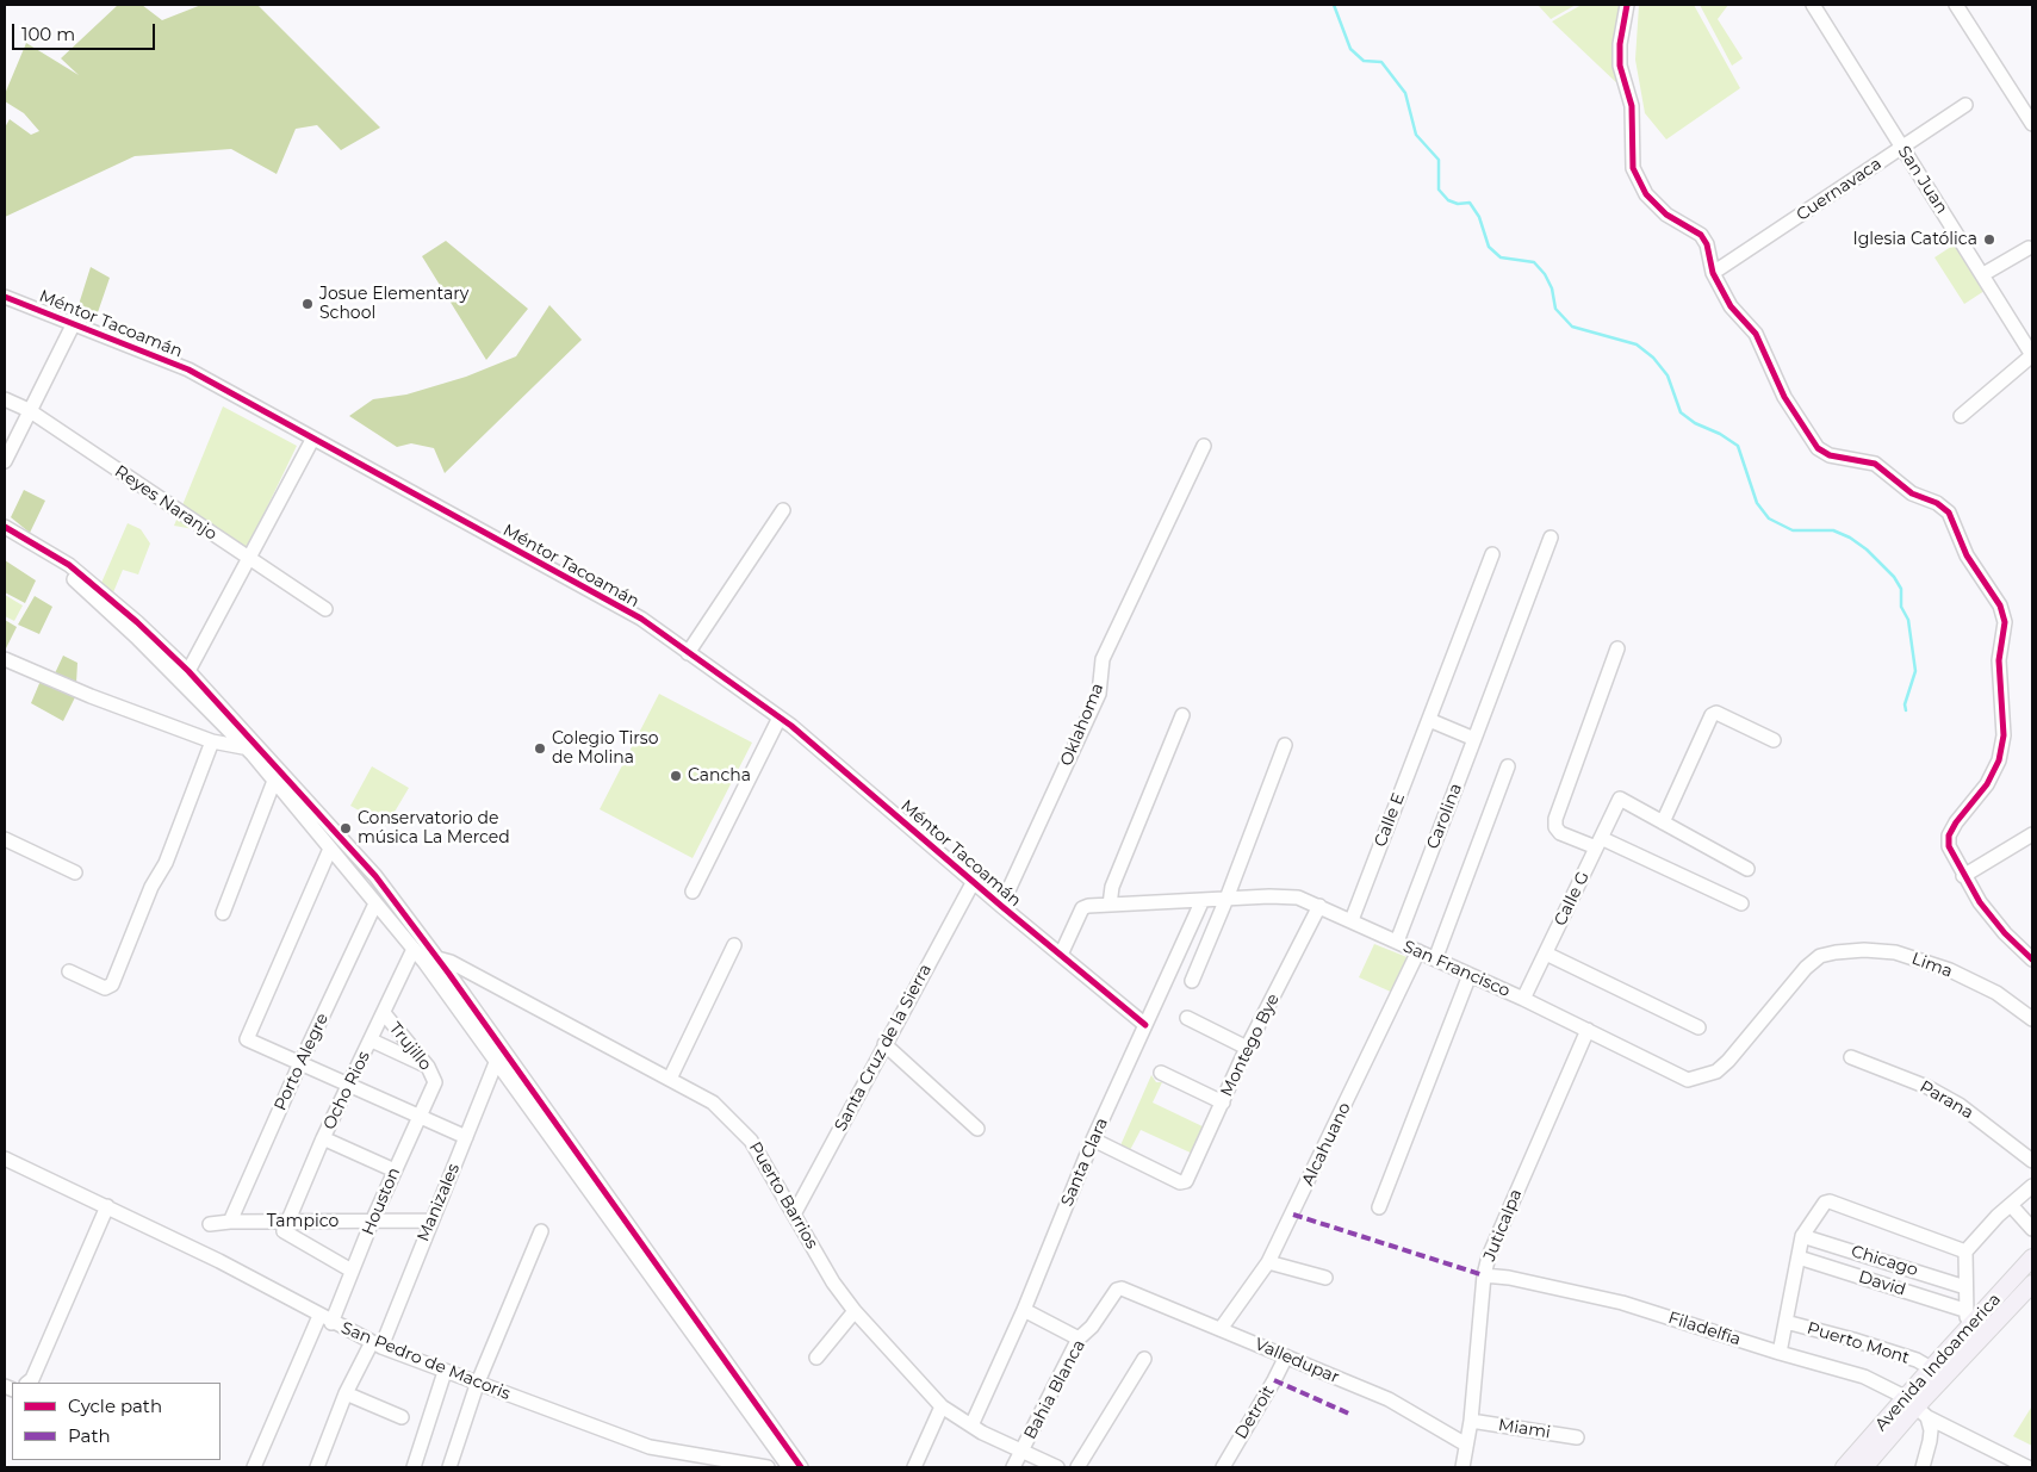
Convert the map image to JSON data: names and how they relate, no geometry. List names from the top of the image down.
{
  "streets": {
    "main road": ["Avenida Indoamerica"],
    "street": [
      "San Juan",
      "Cuernavaca",
      "Méntor Tacoamán",
      "Reyes Naranjo",
      "Oklahoma",
      "Carolina",
      "Calle E",
      "Calle G",
      "Lima",
      "San Francisco",
      "Montego Bye",
      "Trujillo",
      "Santa Cruz de la Sierra",
      "Porto Alegre",
      "Ocho Rios",
      "Parana",
      "Alcahuano",
      "Santa Clara",
      "Puerto Barrios",
      "Houston",
      "Manizales",
      "Tampico",
      "Juticalpa",
      "Chicago",
      "David",
      "Filadelfia",
      "Puerto Mont",
      "San Pedro de Macoris",
      "Valledupar",
      "Bahia Blanca",
      "Detroit",
      "Miami"
    ]
  },
  "crossings": [
    ["San Juan", "Cuernavaca"],
    ["Méntor Tacoamán", "Oklahoma"],
    ["Méntor Tacoamán", "San Francisco"],
    ["Méntor Tacoamán", "Santa Cruz de la Sierra"],
    ["Méntor Tacoamán", "Santa Clara"],
    ["Carolina", "San Francisco"],
    ["Calle E", "San Francisco"],
    ["Calle G", "San Francisco"],
    ["Lima", "San Francisco"],
    ["San Francisco", "Montego Bye"],
    ["San Francisco", "Alcahuano"],
    ["San Francisco", "Santa Clara"],
    ["San Francisco", "Juticalpa"],
    ["Montego Bye", "Santa Clara"],
    ["Trujillo", "Ocho Rios"],
    ["Trujillo", "Houston"],
    ["Santa Cruz de la Sierra", "Puerto Barrios"],
    ["Porto Alegre", "Tampico"],
    ["Ocho Rios", "Tampico"],
    ["Alcahuano", "Valledupar"],
    ["Santa Clara", "Puerto Barrios"],
    ["Puerto Barrios", "Bahia Blanca"],
    ["Houston", "Tampico"],
    ["Houston", "San Pedro de Macoris"],
    ["Manizales", "Tampico"],
    ["Manizales", "San Pedro de Macoris"],
    ["Juticalpa", "Filadelfia"],
    ["Juticalpa", "Valledupar"],
    ["Juticalpa", "Miami"],
    ["Filadelfia", "Avenida Indoamerica"],
    ["Puerto Mont", "Avenida Indoamerica"],
    ["Valledupar", "Bahia Blanca"],
    ["Valledupar", "Detroit"]
  ],
  "places": [
    "Iglesia Católica",
    "Josue Elementary School",
    "Colegio Tirso de Molina",
    "Cancha",
    "Conservatorio de música La Merced"
  ],
  "legend": ["Cycle path", "Path"],
  "scale_bar": "100 m"
}
